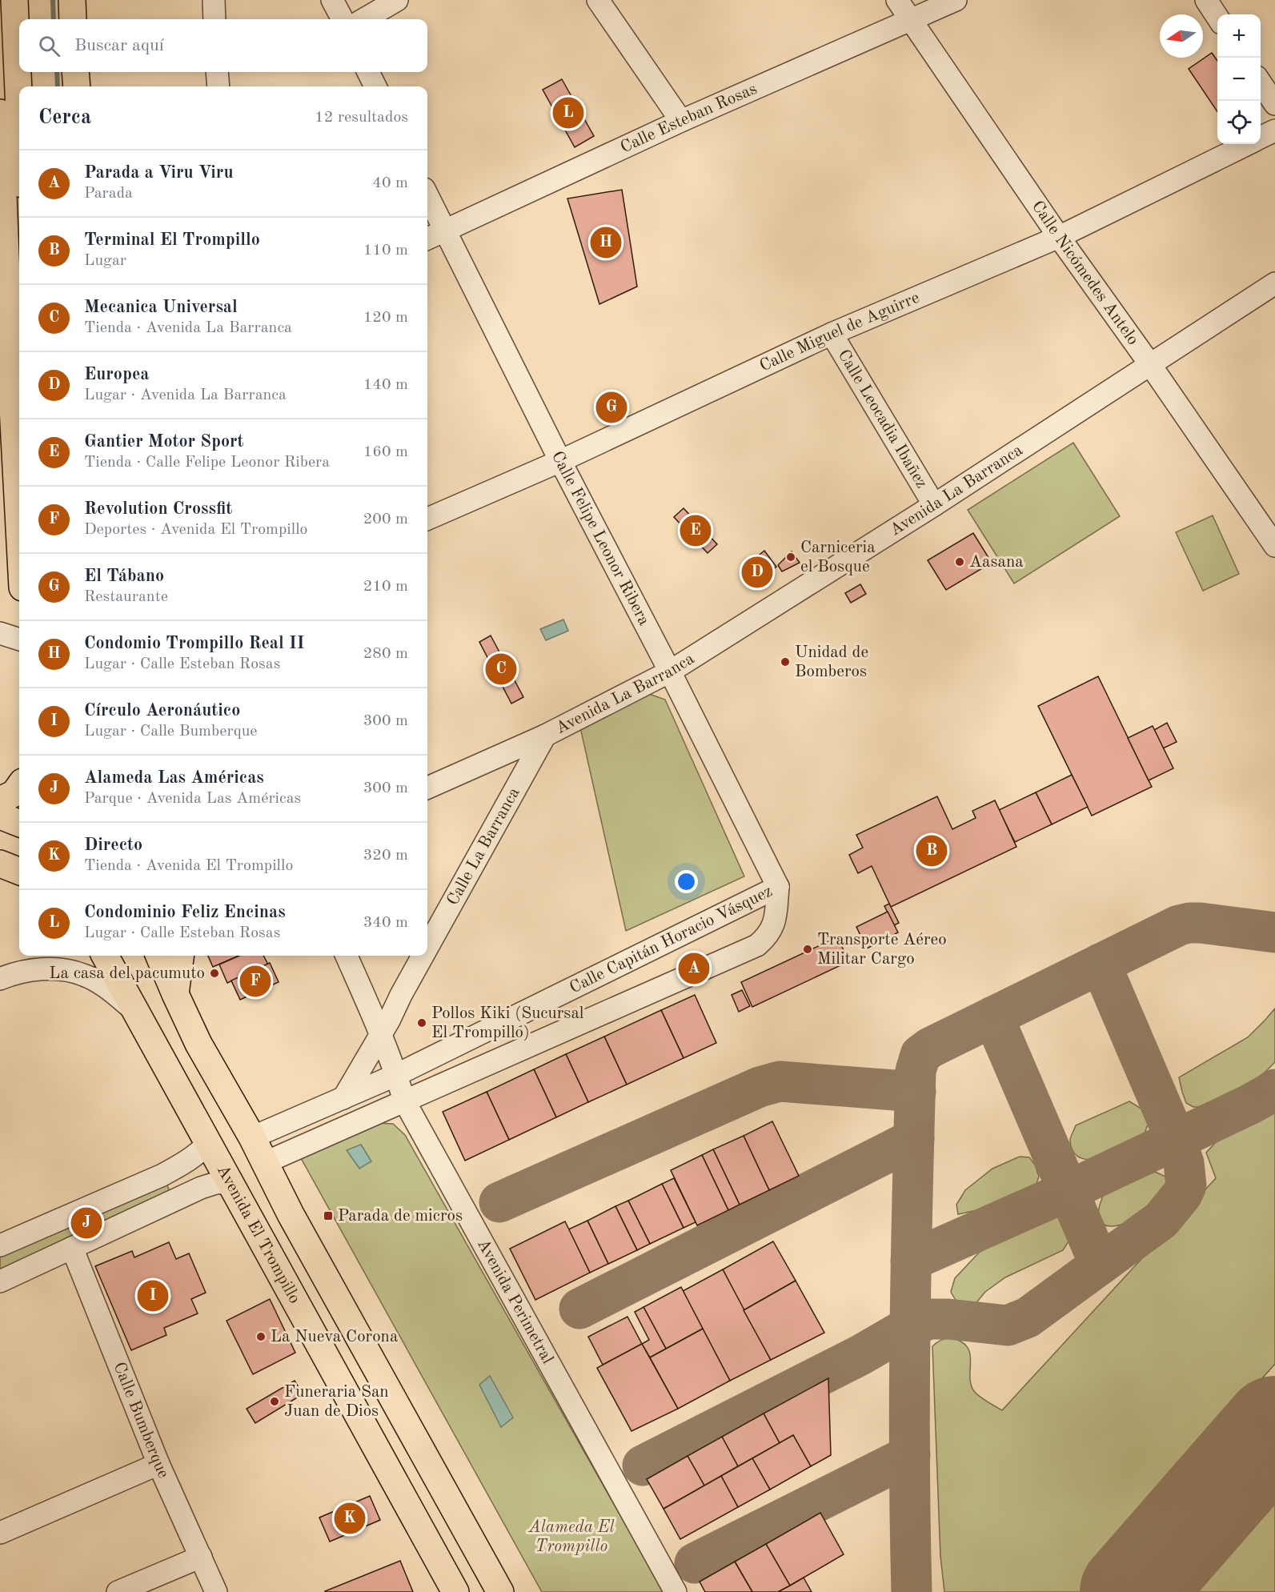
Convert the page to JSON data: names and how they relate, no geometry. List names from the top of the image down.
{
  "streets": {
    "main road": ["Avenida El Trompillo"],
    "street": [
      "Calle Esteban Rosas",
      "Calle Nicómedes Antelo",
      "Calle Miguel de Aguirre",
      "Calle Leocadia Ibañez",
      "Avenida La Barranca",
      "Calle Felipe Leonor Ribera",
      "Calle La Barranca",
      "Calle Capitán Horacio Vásquez",
      "Avenida Perimetral",
      "Calle Bumberque"
    ]
  },
  "crossings": [
    ["Calle Esteban Rosas", "Calle Nicómedes Antelo"],
    ["Calle Esteban Rosas", "Calle Felipe Leonor Ribera"],
    ["Calle Nicómedes Antelo", "Calle Miguel de Aguirre"],
    ["Calle Nicómedes Antelo", "Avenida La Barranca"],
    ["Calle Miguel de Aguirre", "Calle Leocadia Ibañez"],
    ["Calle Miguel de Aguirre", "Calle Felipe Leonor Ribera"],
    ["Calle Leocadia Ibañez", "Avenida La Barranca"],
    ["Avenida La Barranca", "Calle Felipe Leonor Ribera"],
    ["Avenida La Barranca", "Calle La Barranca"],
    ["Calle Felipe Leonor Ribera", "Calle Capitán Horacio Vásquez"],
    ["Calle La Barranca", "Calle Capitán Horacio Vásquez"],
    ["Calle La Barranca", "Avenida Perimetral"],
    ["Calle Capitán Horacio Vásquez", "Avenida Perimetral"]
  ],
  "parks": ["Alameda El Trompillo"],
  "places": {
    "other": [
      "Carniceria el Bosque",
      "Aasana",
      "Unidad de Bomberos",
      "Transporte Aéreo Militar Cargo",
      "La casa del pacumuto",
      "Pollos Kiki (Sucursal El Trompillo)",
      "La Nueva Corona",
      "Funeraria San Juan de Dios"
    ],
    "transit": ["Parada de micros"]
  },
  "north": "left",
  "page": {
    "map_buttons": ["+", "−"],
    "search": "Buscar aquí",
    "heading": ["Cerca", "12 resultados"],
    "pins": [
      "L",
      "H",
      "G",
      "E",
      "D",
      "C",
      "B",
      "A",
      "F",
      "J",
      "I",
      "K"
    ],
    "list": [
      {
        "mark": "A",
        "name": "Parada a Viru Viru",
        "note": "Parada",
        "value": "40 m"
      },
      {
        "mark": "B",
        "name": "Terminal El Trompillo",
        "note": "Lugar",
        "value": "110 m"
      },
      {
        "mark": "C",
        "name": "Mecanica Universal",
        "note": "Tienda · Avenida La Barranca",
        "value": "120 m"
      },
      {
        "mark": "D",
        "name": "Europea",
        "note": "Lugar · Avenida La Barranca",
        "value": "140 m"
      },
      {
        "mark": "E",
        "name": "Gantier Motor Sport",
        "note": "Tienda · Calle Felipe Leonor Ribera",
        "value": "160 m"
      },
      {
        "mark": "F",
        "name": "Revolution Crossfit",
        "note": "Deportes · Avenida El Trompillo",
        "value": "200 m"
      },
      {
        "mark": "G",
        "name": "El Tábano",
        "note": "Restaurante",
        "value": "210 m"
      },
      {
        "mark": "H",
        "name": "Condomio Trompillo Real II",
        "note": "Lugar · Calle Esteban Rosas",
        "value": "280 m"
      },
      {
        "mark": "I",
        "name": "Círculo Aeronáutico",
        "note": "Lugar · Calle Bumberque",
        "value": "300 m"
      },
      {
        "mark": "J",
        "name": "Alameda Las Américas",
        "note": "Parque · Avenida Las Américas",
        "value": "300 m"
      },
      {
        "mark": "K",
        "name": "Directo",
        "note": "Tienda · Avenida El Trompillo",
        "value": "320 m"
      },
      {
        "mark": "L",
        "name": "Condominio Feliz Encinas",
        "note": "Lugar · Calle Esteban Rosas",
        "value": "340 m"
      }
    ]
  }
}
